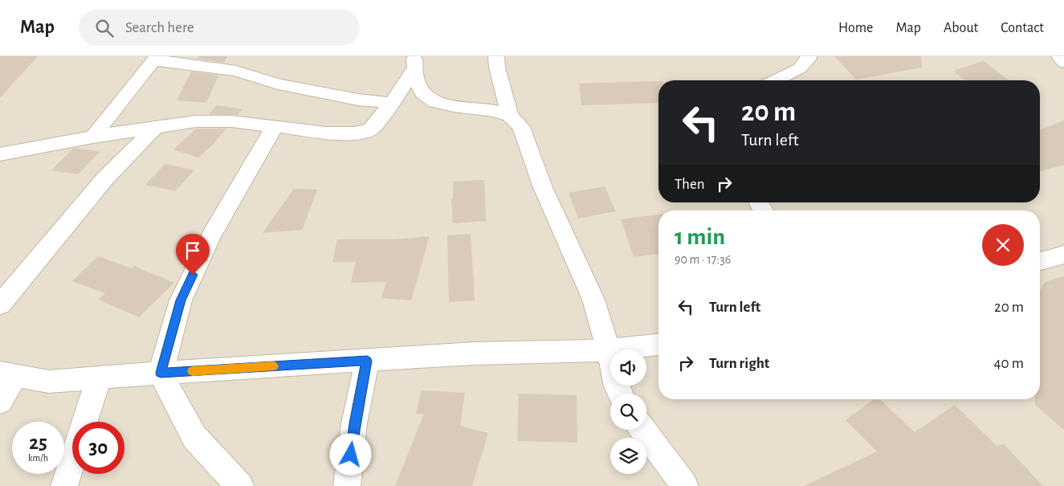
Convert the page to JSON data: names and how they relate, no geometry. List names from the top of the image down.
{
  "page": {
    "header": "Map",
    "search": "Search here",
    "nav": [
      "Home",
      "Map",
      "About",
      "Contact"
    ],
    "turn": ["20 m", "Turn left"],
    "then": "Then",
    "heading": ["1 min", "90 m · 17:36"],
    "list": [
      {
        "name": "Turn left",
        "value": "20 m"
      },
      {
        "name": "Turn right",
        "value": "40 m"
      }
    ],
    "speed": "25 km/h",
    "limit": "30"
  }
}
